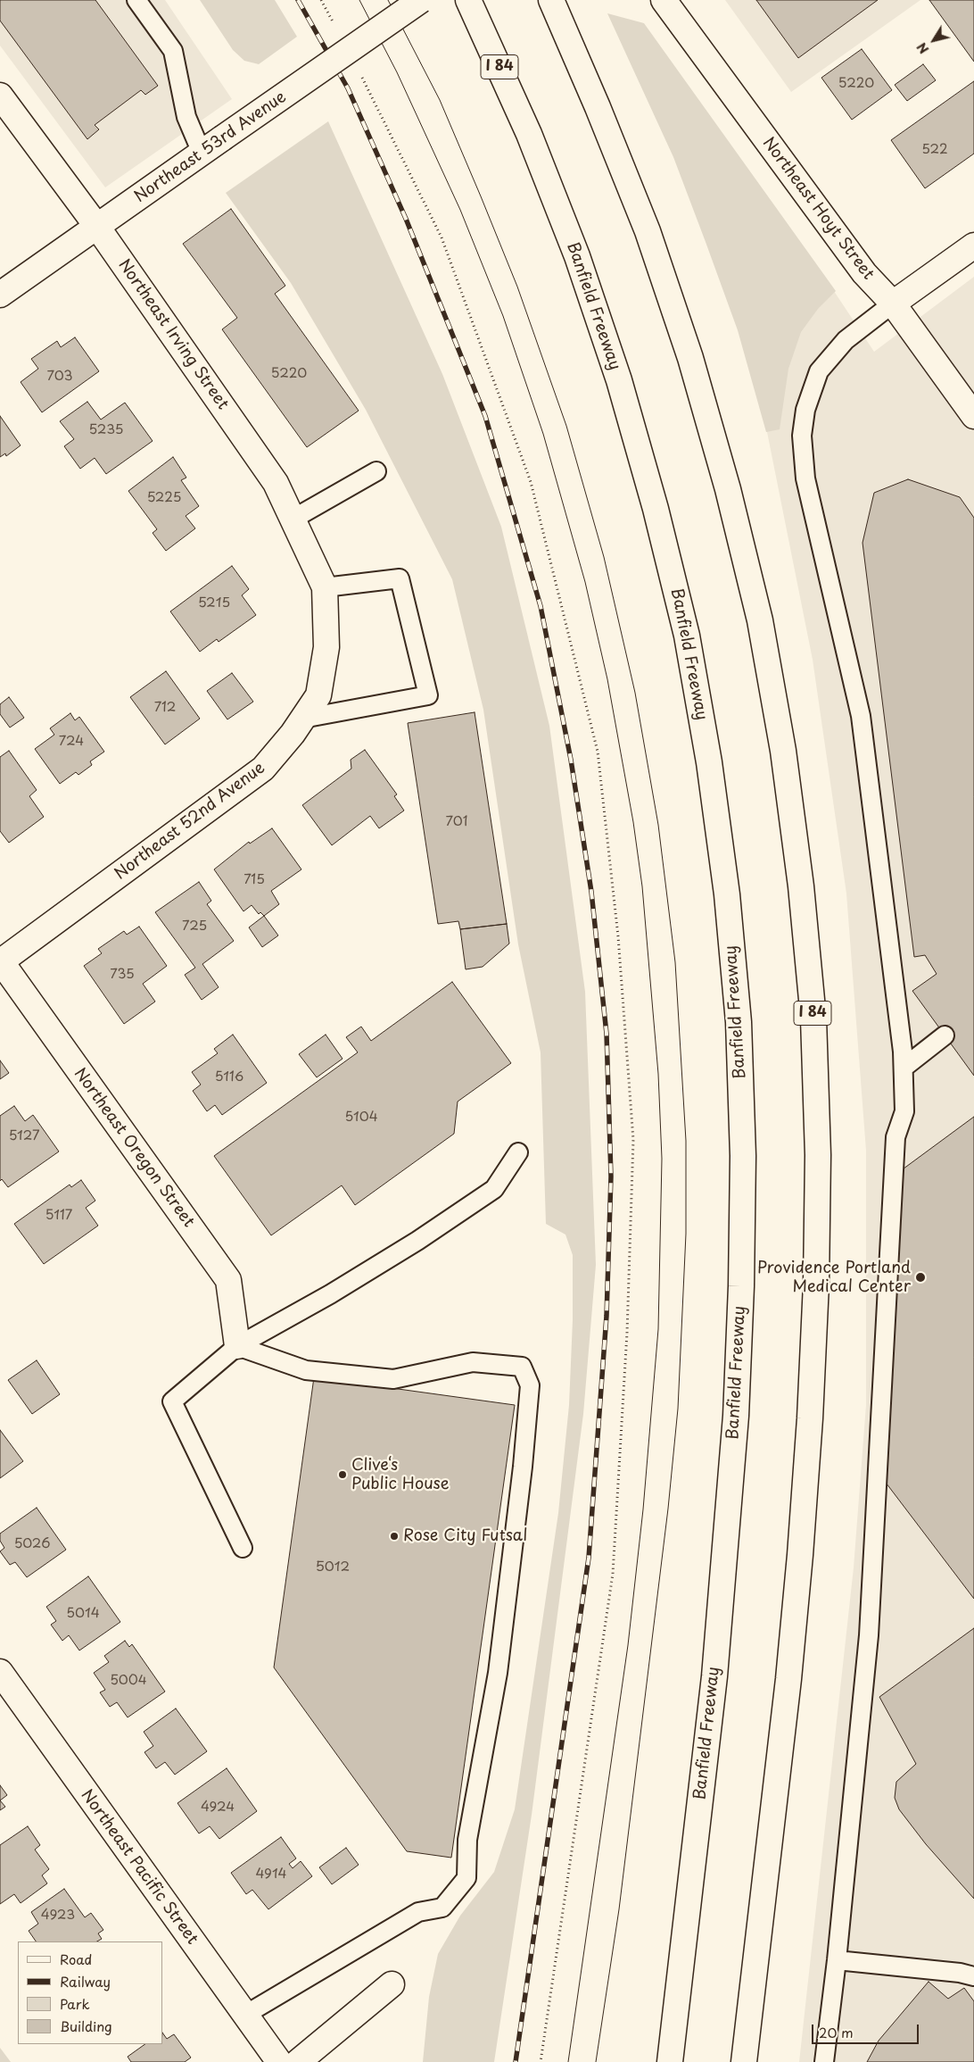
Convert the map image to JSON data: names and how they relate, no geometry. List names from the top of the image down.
{
  "streets": {
    "main road": [
      "I 84",
      "Northeast 53rd Avenue",
      "Northeast Hoyt Street",
      "Banfield Freeway",
      "Northeast Irving Street",
      "Northeast 52nd Avenue",
      "Northeast Oregon Street",
      "Northeast Pacific Street"
    ]
  },
  "crossings": [
    ["Northeast 53rd Avenue", "Northeast Irving Street"],
    ["Northeast Irving Street", "Northeast 52nd Avenue"],
    ["Northeast 52nd Avenue", "Northeast Oregon Street"]
  ],
  "places": ["Providence Portland Medical Center", "Clive‘s Public House", "Rose City Futsal"],
  "house_numbers": [
    "5220",
    "522",
    "5220",
    "703",
    "5235",
    "5225",
    "5215",
    "712",
    "724",
    "701",
    "715",
    "725",
    "735",
    "5116",
    "5104",
    "5127",
    "5117",
    "5026",
    "5012",
    "5014",
    "5004",
    "4924",
    "4914",
    "4923"
  ],
  "legend": [
    "Road",
    "Railway",
    "Park",
    "Building"
  ],
  "scale_bar": "20 m",
  "north": "bottom left"
}
